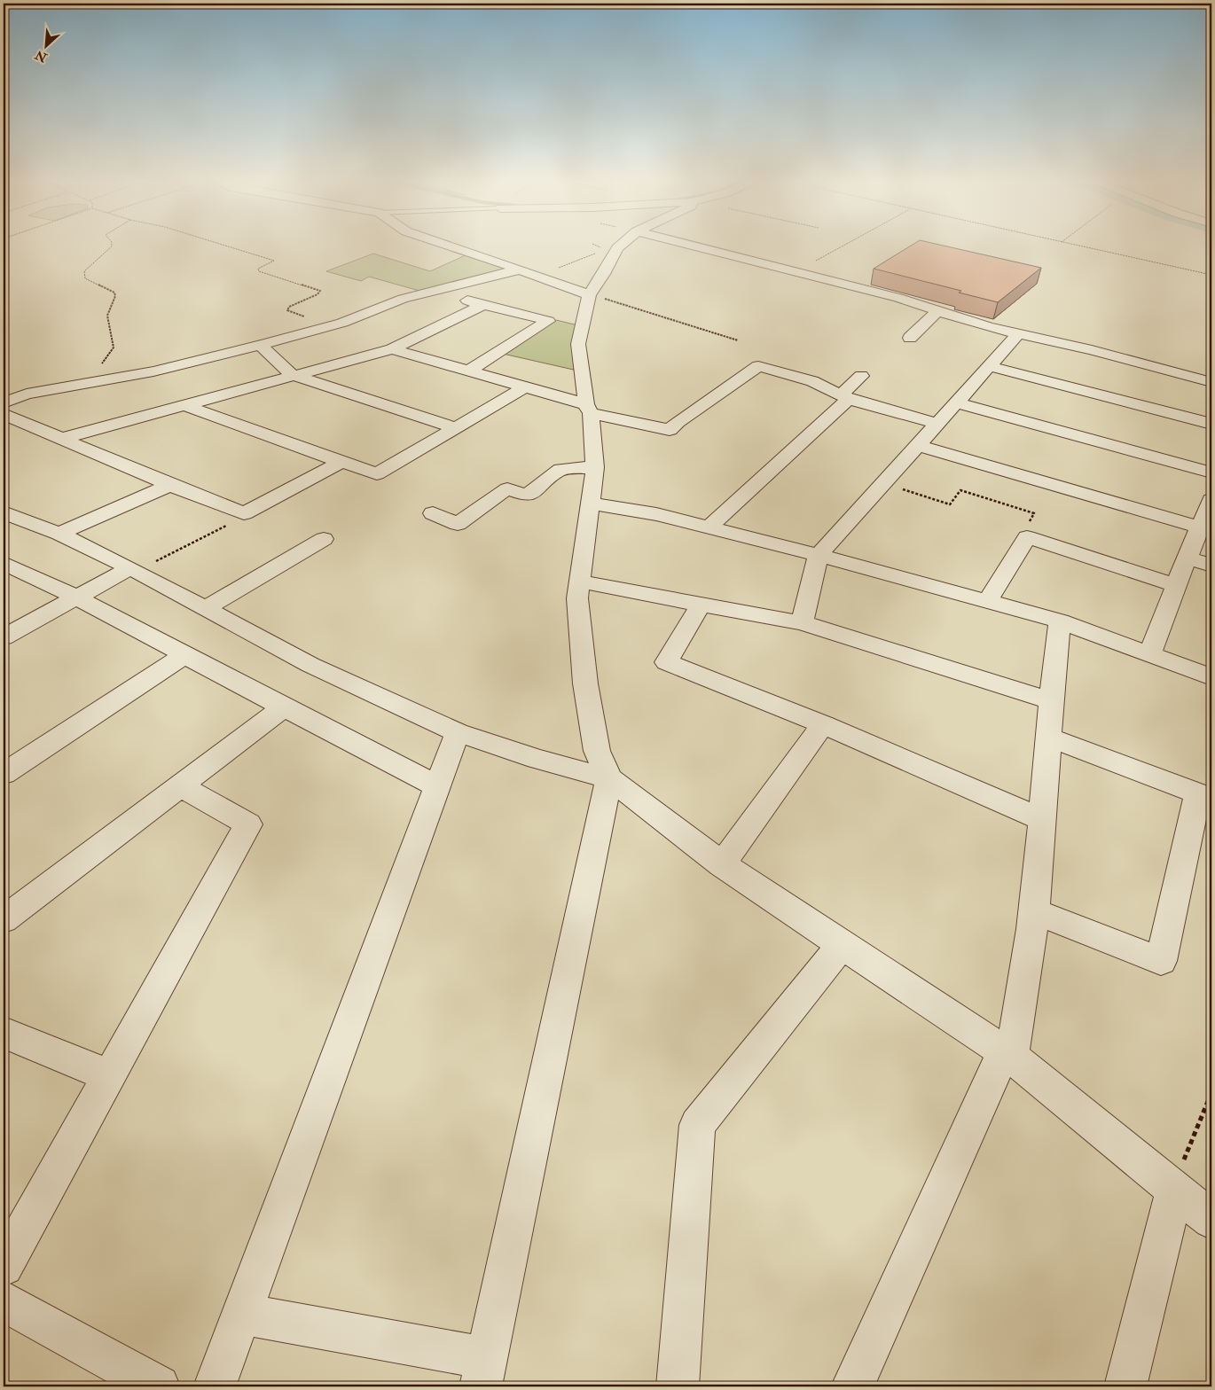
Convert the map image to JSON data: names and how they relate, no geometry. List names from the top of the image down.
{
  "north": "bottom left"
}
